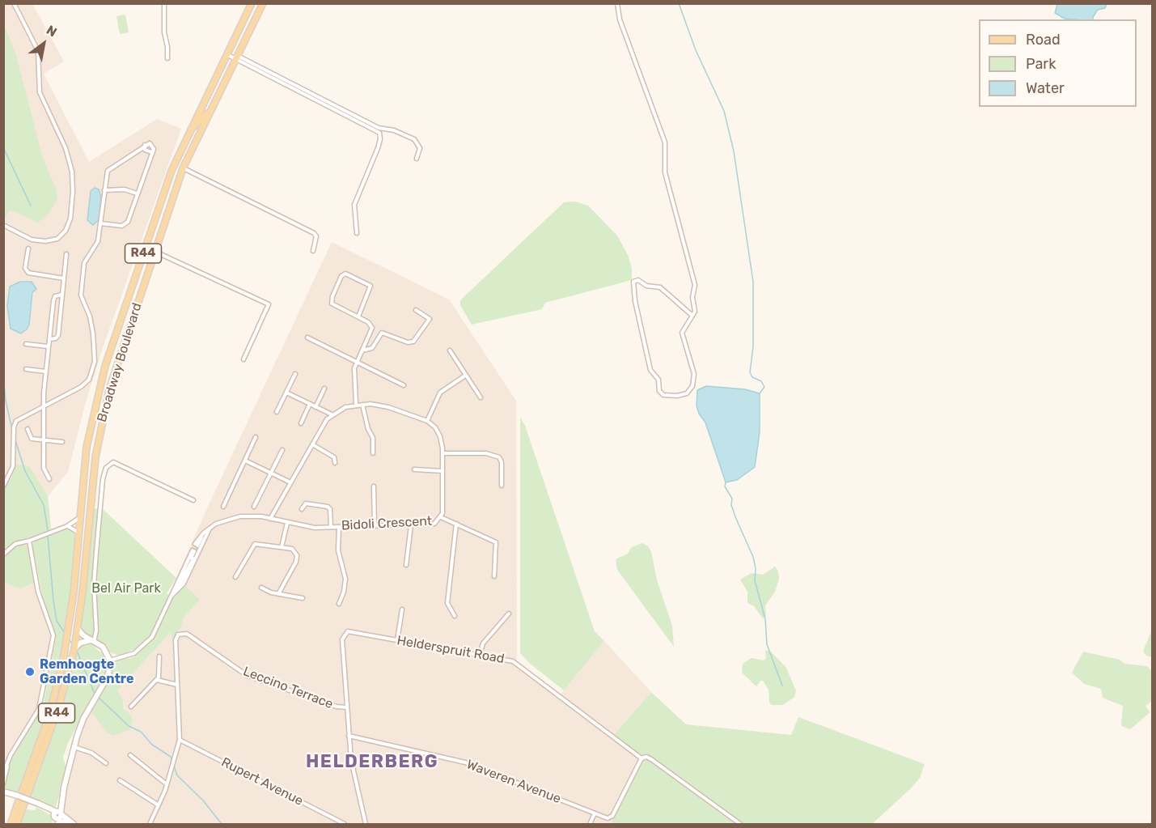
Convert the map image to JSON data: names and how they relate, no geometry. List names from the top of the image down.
{
  "streets": {
    "main road": ["R44", "Broadway Boulevard"],
    "street": [
      "Bidoli Crescent",
      "Helderspruit Road",
      "Leccino Terrace",
      "Rupert Avenue",
      "Waveren Avenue"
    ]
  },
  "crossings": [
    ["Helderspruit Road", "Leccino Terrace"],
    ["Helderspruit Road", "Waveren Avenue"]
  ],
  "districts": ["HELDERBERG"],
  "parks": ["Bel Air Park"],
  "places": ["Remhoogte Garden Centre"],
  "legend": ["Road", "Park", "Water"],
  "north": "top right"
}
